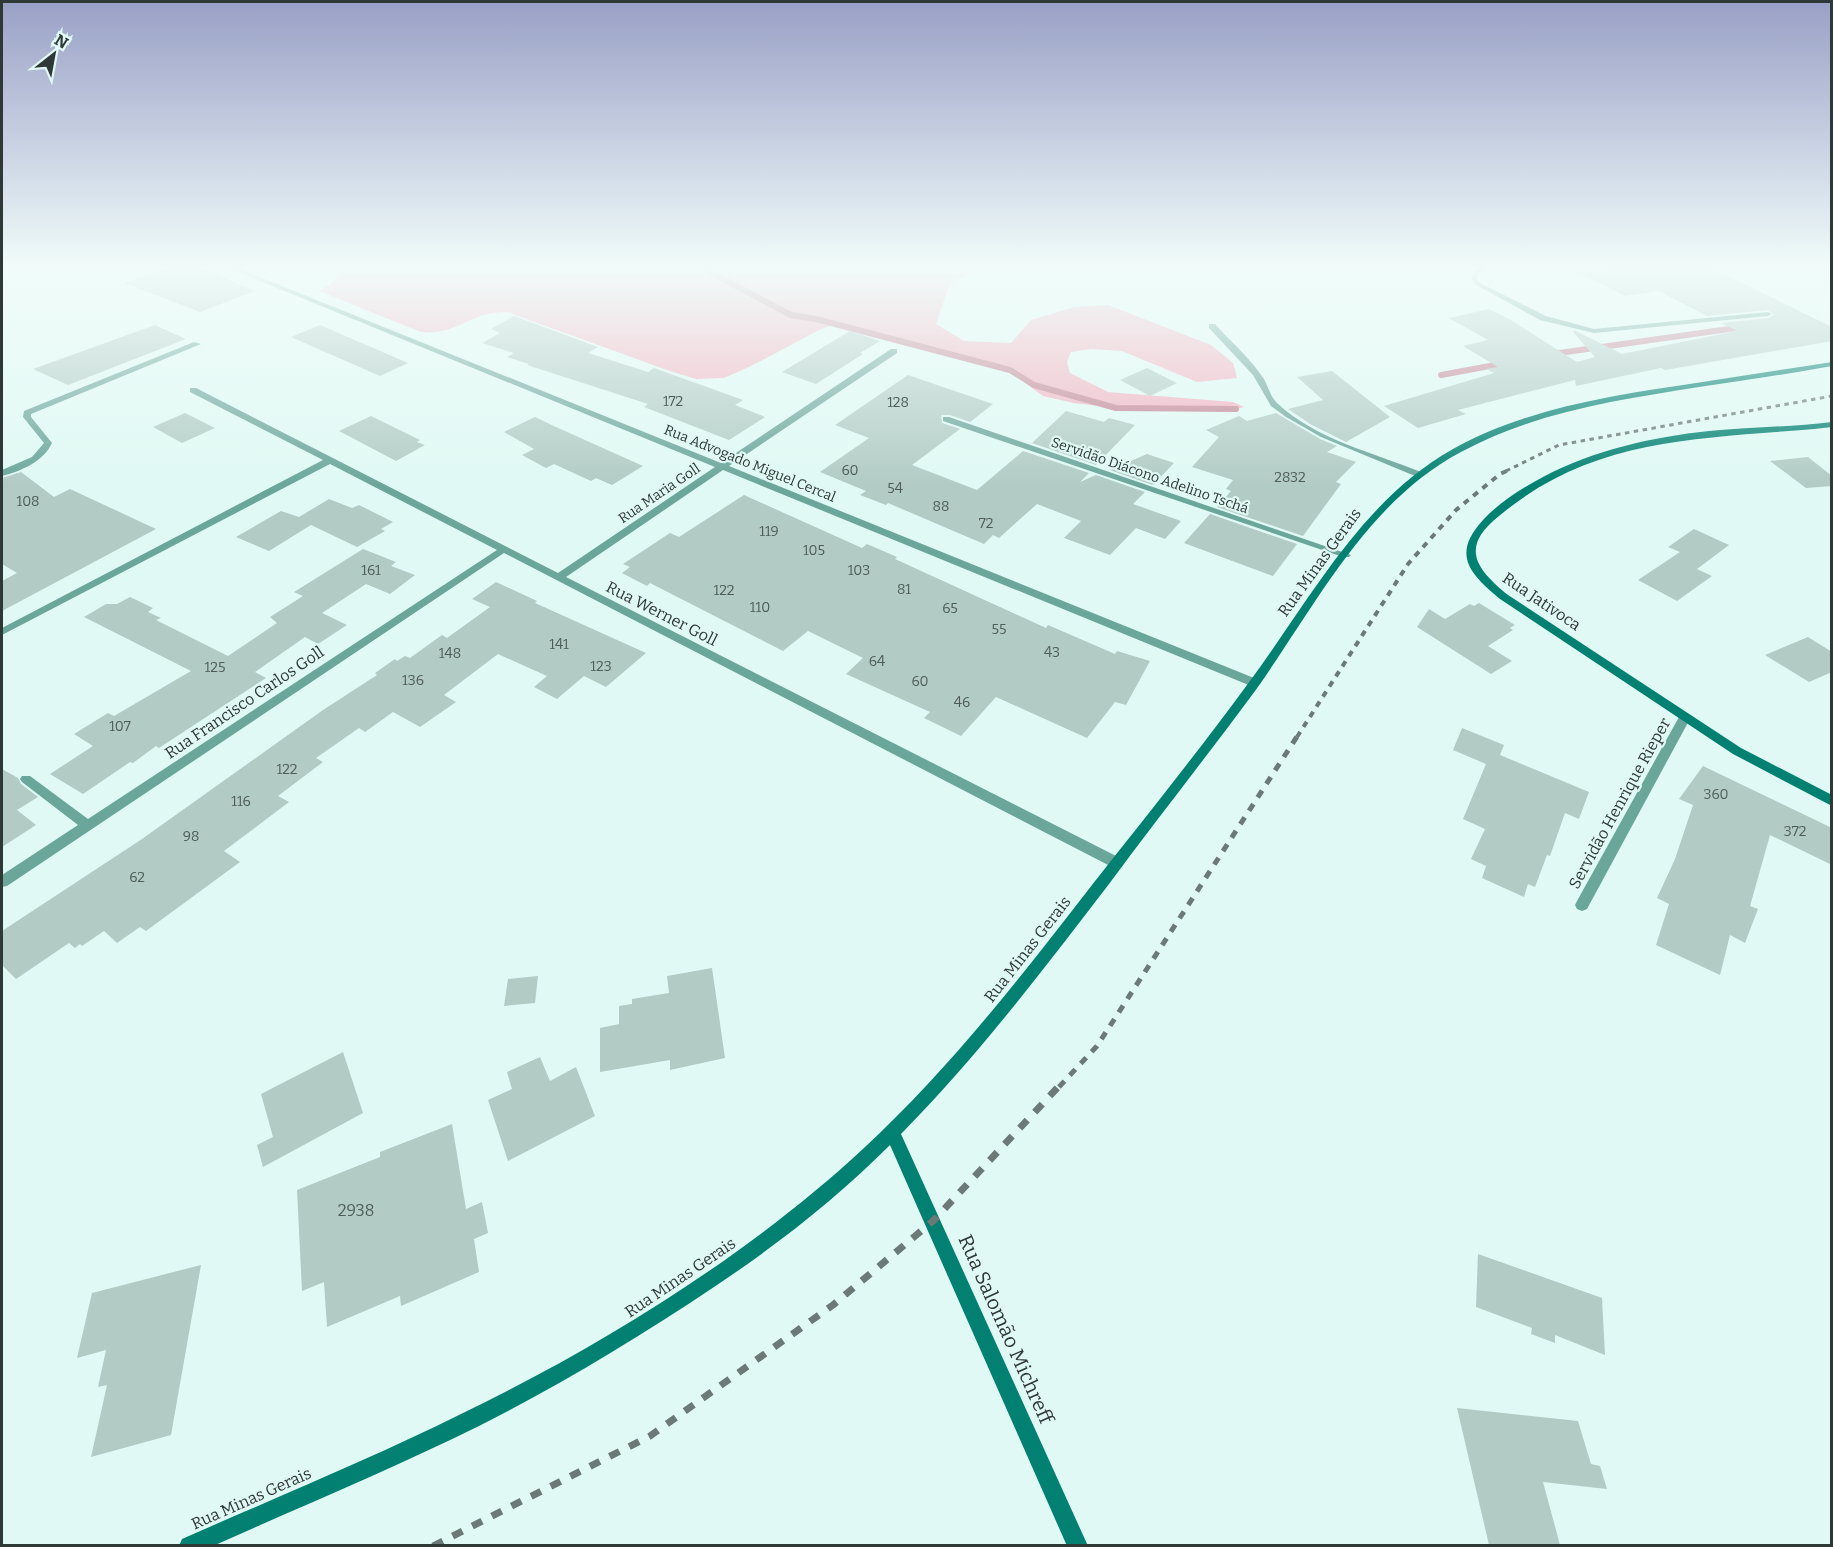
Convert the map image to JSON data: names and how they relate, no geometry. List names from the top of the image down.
{
  "streets": {
    "main road": ["Rua Minas Gerais", "Rua Jativoca", "Rua Salomão Michreff"],
    "street": [
      "Rua Advogado Miguel Cercal",
      "Servidão Diácono Adelino Tschá",
      "Rua Maria Goll",
      "Rua Werner Goll",
      "Rua Francisco Carlos Goll",
      "Servidão Henrique Rieper"
    ]
  },
  "crossings": [
    ["Rua Advogado Miguel Cercal", "Rua Maria Goll"],
    ["Rua Advogado Miguel Cercal", "Rua Minas Gerais"],
    ["Servidão Diácono Adelino Tschá", "Rua Minas Gerais"],
    ["Rua Maria Goll", "Rua Werner Goll"],
    ["Rua Minas Gerais", "Rua Werner Goll"],
    ["Rua Minas Gerais", "Rua Salomão Michreff"],
    ["Rua Jativoca", "Servidão Henrique Rieper"],
    ["Rua Werner Goll", "Rua Francisco Carlos Goll"]
  ],
  "house_numbers": [
    "172",
    "128",
    "60",
    "2832",
    "54",
    "108",
    "88",
    "72",
    "119",
    "105",
    "161",
    "103",
    "81",
    "122",
    "110",
    "65",
    "55",
    "141",
    "43",
    "148",
    "64",
    "123",
    "125",
    "136",
    "60",
    "46",
    "107",
    "122",
    "360",
    "116",
    "372",
    "98",
    "62",
    "2938"
  ],
  "north": "top right"
}
